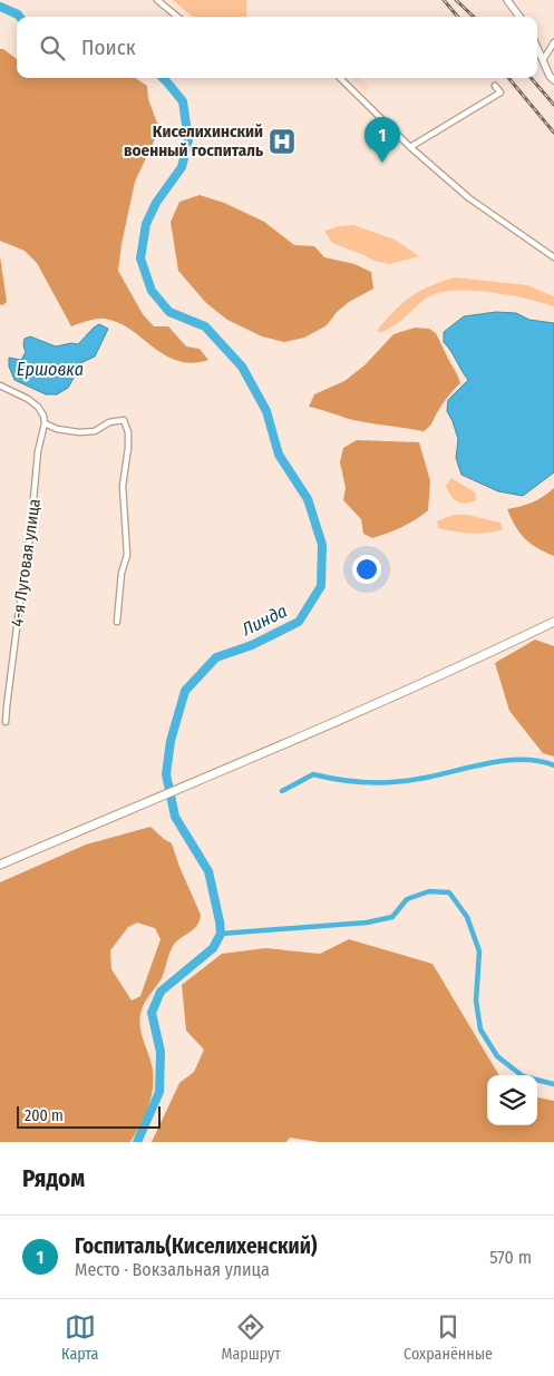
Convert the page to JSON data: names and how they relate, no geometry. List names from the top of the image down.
{
  "streets": {
    "street": ["4-я Луговая улица"]
  },
  "water": ["Ершовка", "Линда"],
  "places": {
    "hospital": ["Киселихинский военный госпиталь"]
  },
  "scale_bar": "200 m",
  "page": {
    "search": "Поиск",
    "pins": "1",
    "scale": "200 m",
    "heading": "Рядом",
    "list": [
      {
        "mark": "1",
        "name": "Госпиталь(Киселихенский)",
        "note": "Место · Вокзальная улица",
        "value": "570 m"
      }
    ],
    "nav": ["Карта", "Маршрут", "Сохранённые"]
  }
}
